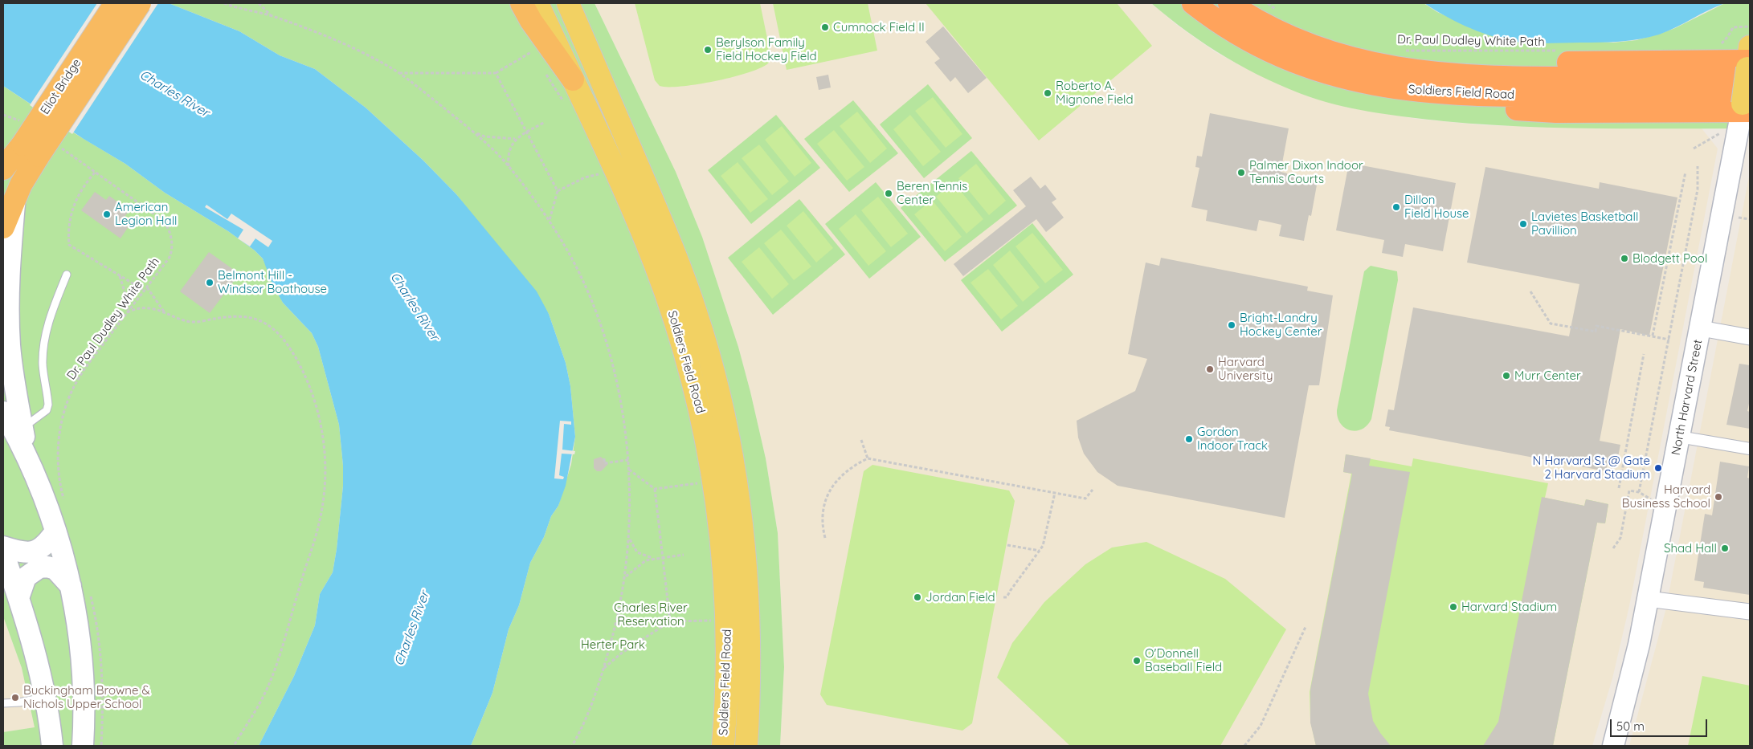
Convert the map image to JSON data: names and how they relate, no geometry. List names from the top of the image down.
{
  "streets": {
    "highway": ["Eliot Bridge", "Soldiers Field Road"],
    "main road": ["North Harvard Street"],
    "path": ["Dr. Paul Dudley White Path"]
  },
  "crossings": [
    ["Dr. Paul Dudley White Path", "Eliot Bridge"],
    ["Soldiers Field Road", "North Harvard Street"]
  ],
  "water": ["Charles River"],
  "parks": ["Charles River Reservation", "Herter Park"],
  "places": [
    "Cumnock Field II",
    "Berylson Family Field Hockey Field",
    "Roberto A. Mignone Field",
    "Palmer Dixon Indoor Tennis Courts",
    "Beren Tennis Center",
    "Dillon Field House",
    "American Legion Hall",
    "Lavietes Basketball Pavillion",
    "Blodgett Pool",
    "Belmont Hill - Windsor Boathouse",
    "Bright-Landry Hockey Center",
    "Harvard University",
    "Murr Center",
    "Gordon Indoor Track",
    "N Harvard St @ Gate 2 Harvard Stadium",
    "Harvard Business School",
    "Shad Hall",
    "Jordan Field",
    "Harvard Stadium",
    "O'Donnell Baseball Field",
    "Buckingham Browne & Nichols Upper School"
  ],
  "scale_bar": "50 m"
}
